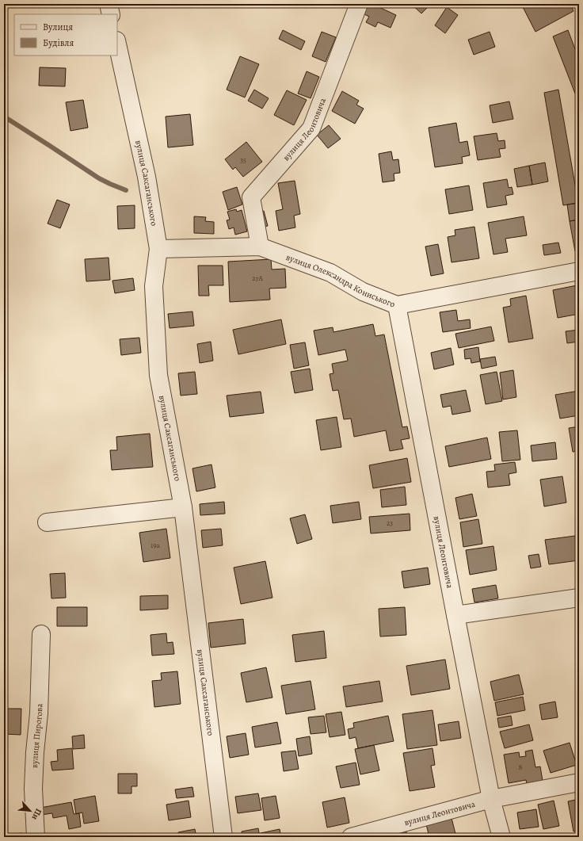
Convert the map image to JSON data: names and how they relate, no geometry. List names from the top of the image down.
{
  "streets": {
    "street": [
      "вулиця Леонтовича",
      "вулиця Саксаганського",
      "вулиця Олександра Кониського",
      "вулиця Пирогова"
    ]
  },
  "crossings": [
    ["вулиця Леонтовича", "вулиця Олександра Кониського"],
    ["вулиця Саксаганського", "вулиця Олександра Кониського"]
  ],
  "house_numbers": [
    "35",
    "27А",
    "23",
    "19а",
    "8"
  ],
  "legend": ["Вулиця", "Будівля"],
  "north": "bottom right"
}
